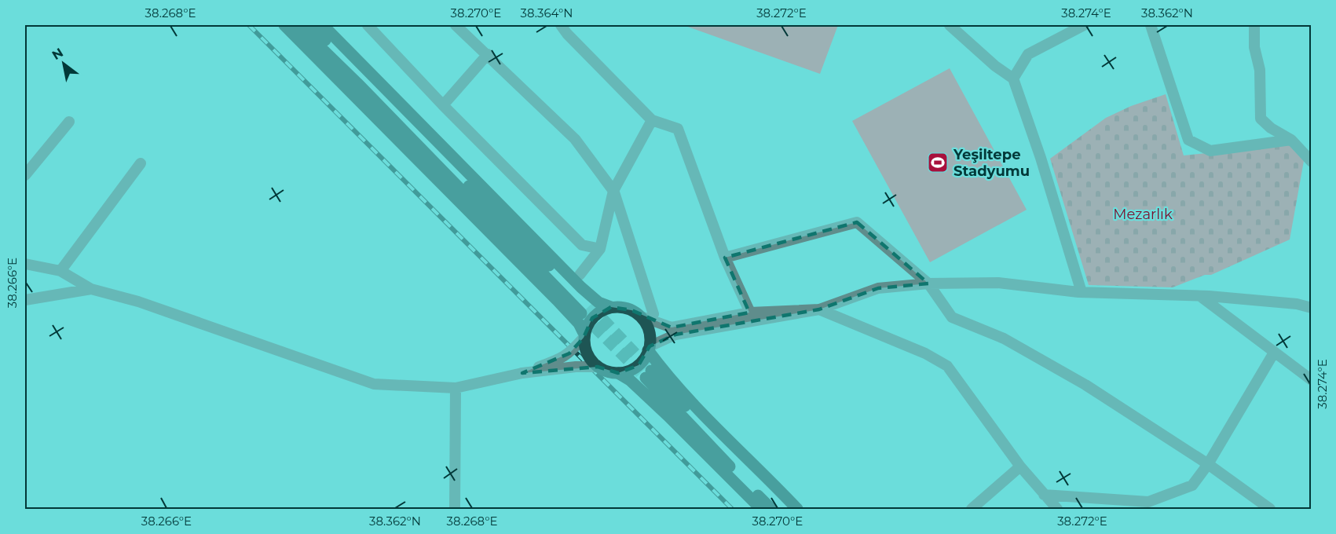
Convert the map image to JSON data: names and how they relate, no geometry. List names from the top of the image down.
{
  "parks": ["Mezarlık"],
  "places": {
    "sports": ["Yeşiltepe Stadyumu"]
  },
  "north": "top left",
  "coordinates": [
    "38.268°E",
    "38.270°E",
    "38.364°N",
    "38.272°E",
    "38.274°E",
    "38.362°N",
    "38.266°E"
  ]
}
